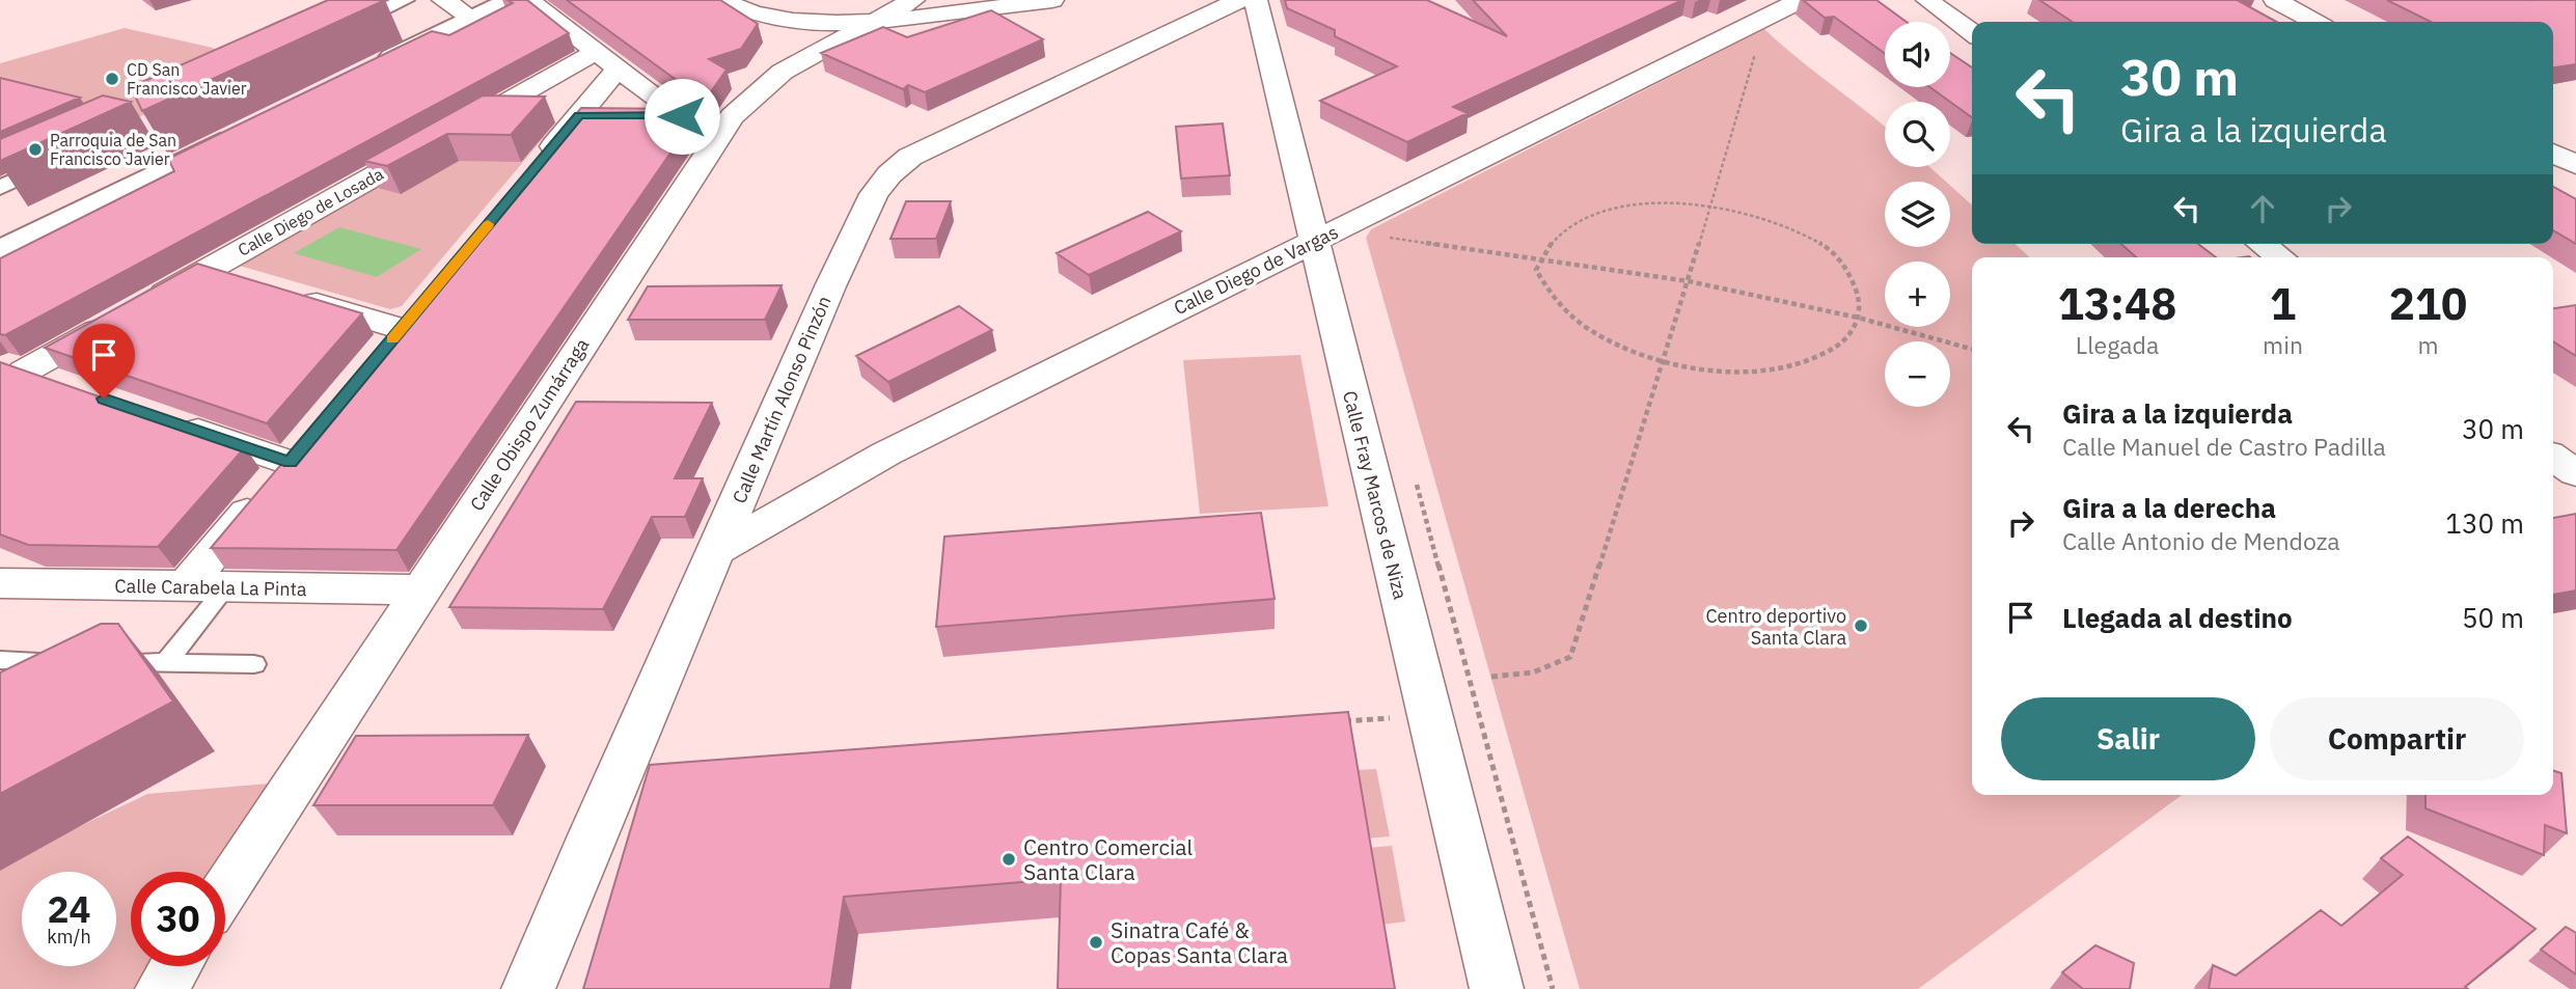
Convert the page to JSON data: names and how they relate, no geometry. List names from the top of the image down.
{
  "streets": {
    "street": [
      "Calle Diego de Losada",
      "Calle Diego de Vargas",
      "Calle Martín Alonso Pinzón",
      "Calle Obispo Zumárraga",
      "Calle Fray Marcos de Niza",
      "Calle Carabela La Pinta"
    ]
  },
  "crossings": [
    ["Calle Diego de Vargas", "Calle Martín Alonso Pinzón"],
    ["Calle Diego de Vargas", "Calle Fray Marcos de Niza"],
    ["Calle Obispo Zumárraga", "Calle Carabela La Pinta"]
  ],
  "places": [
    "CD San Francisco Javier",
    "Parroquia de San Francisco Javier",
    "Centro deportivo Santa Clara",
    "Centro Comercial Santa Clara",
    "Sinatra Café & Copas Santa Clara"
  ],
  "page": {
    "map_buttons": ["+", "−"],
    "turn": ["30 m", "Gira a la izquierda"],
    "eta": [
      "13:48",
      "Llegada",
      "1",
      "min",
      "210",
      "m"
    ],
    "list": [
      {
        "name": "Gira a la izquierda",
        "note": "Calle Manuel de Castro Padilla",
        "value": "30 m"
      },
      {
        "name": "Gira a la derecha",
        "note": "Calle Antonio de Mendoza",
        "value": "130 m"
      },
      {
        "name": "Llegada al destino",
        "value": "50 m"
      }
    ],
    "buttons": ["Salir", "Compartir"],
    "speed": "24 km/h",
    "limit": "30"
  }
}
